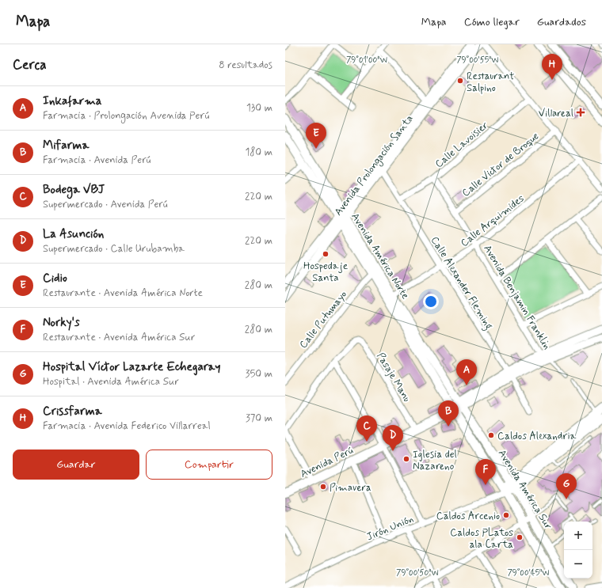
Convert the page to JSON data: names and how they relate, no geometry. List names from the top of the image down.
{
  "streets": {
    "main road": ["Avenida América Norte", "Avenida Perú", "Avenida América Sur"],
    "street": [
      "Calle Lavoisier",
      "Calle Victor de Broque",
      "Avenida Prolongación Santa",
      "Calle Arquimides",
      "Calle Alexander Fleming",
      "Avenida Benjamin Franklin",
      "Calle Putumayo",
      "Pasaje Manu",
      "Jirón Unión"
    ]
  },
  "crossings": [
    ["Calle Lavoisier", "Calle Alexander Fleming"],
    ["Calle Lavoisier", "Avenida Benjamin Franklin"],
    ["Calle Victor de Broque", "Avenida Benjamin Franklin"],
    ["Avenida Prolongación Santa", "Avenida América Norte"],
    ["Avenida Prolongación Santa", "Calle Alexander Fleming"],
    ["Calle Arquimides", "Avenida América Norte"],
    ["Calle Arquimides", "Calle Alexander Fleming"],
    ["Calle Arquimides", "Avenida Benjamin Franklin"],
    ["Avenida América Norte", "Calle Putumayo"],
    ["Avenida América Norte", "Avenida Perú"],
    ["Avenida América Norte", "Avenida América Sur"],
    ["Pasaje Manu", "Avenida Perú"],
    ["Avenida Perú", "Avenida América Sur"],
    ["Avenida América Sur", "Jirón Unión"]
  ],
  "places": {
    "other": [
      "Restaurant Salpino",
      "Hospedaje Santa",
      "Caldos Alexandria",
      "Iglesia del Nazareno",
      "Pimavera",
      "Caldos Arcenio",
      "Caldos PLatos ala Carta"
    ],
    "health": ["Villareal"]
  },
  "page": {
    "header": "Mapa",
    "nav": ["Mapa", "Cómo llegar", "Guardados"],
    "heading": ["Cerca", "8 resultados"],
    "pins": [
      "H",
      "E",
      "A",
      "B",
      "C",
      "D",
      "F",
      "G"
    ],
    "list": [
      {
        "mark": "A",
        "name": "Inkafarma",
        "note": "Farmacia · Prolongación Avenida Perú",
        "value": "130 m"
      },
      {
        "mark": "B",
        "name": "Mifarma",
        "note": "Farmacia · Avenida Perú",
        "value": "180 m"
      },
      {
        "mark": "C",
        "name": "Bodega VBJ",
        "note": "Supermercado · Avenida Perú",
        "value": "220 m"
      },
      {
        "mark": "D",
        "name": "La Asunción",
        "note": "Supermercado · Calle Urubamba",
        "value": "220 m"
      },
      {
        "mark": "E",
        "name": "Cidio",
        "note": "Restaurante · Avenida América Norte",
        "value": "280 m"
      },
      {
        "mark": "F",
        "name": "Norky's",
        "note": "Restaurante · Avenida América Sur",
        "value": "280 m"
      },
      {
        "mark": "G",
        "name": "Hospital Víctor Lazarte Echegaray",
        "note": "Hospital · Avenida América Sur",
        "value": "350 m"
      },
      {
        "mark": "H",
        "name": "Crissfarma",
        "note": "Farmacia · Avenida Federico Villarreal",
        "value": "370 m"
      }
    ],
    "buttons": ["Guardar", "Compartir"],
    "map_buttons": ["+", "−"]
  },
  "coordinates": [
    "79°01'00\"W",
    "79°00'55\"W",
    "79°00'50\"W",
    "79°00'45\"W"
  ]
}
